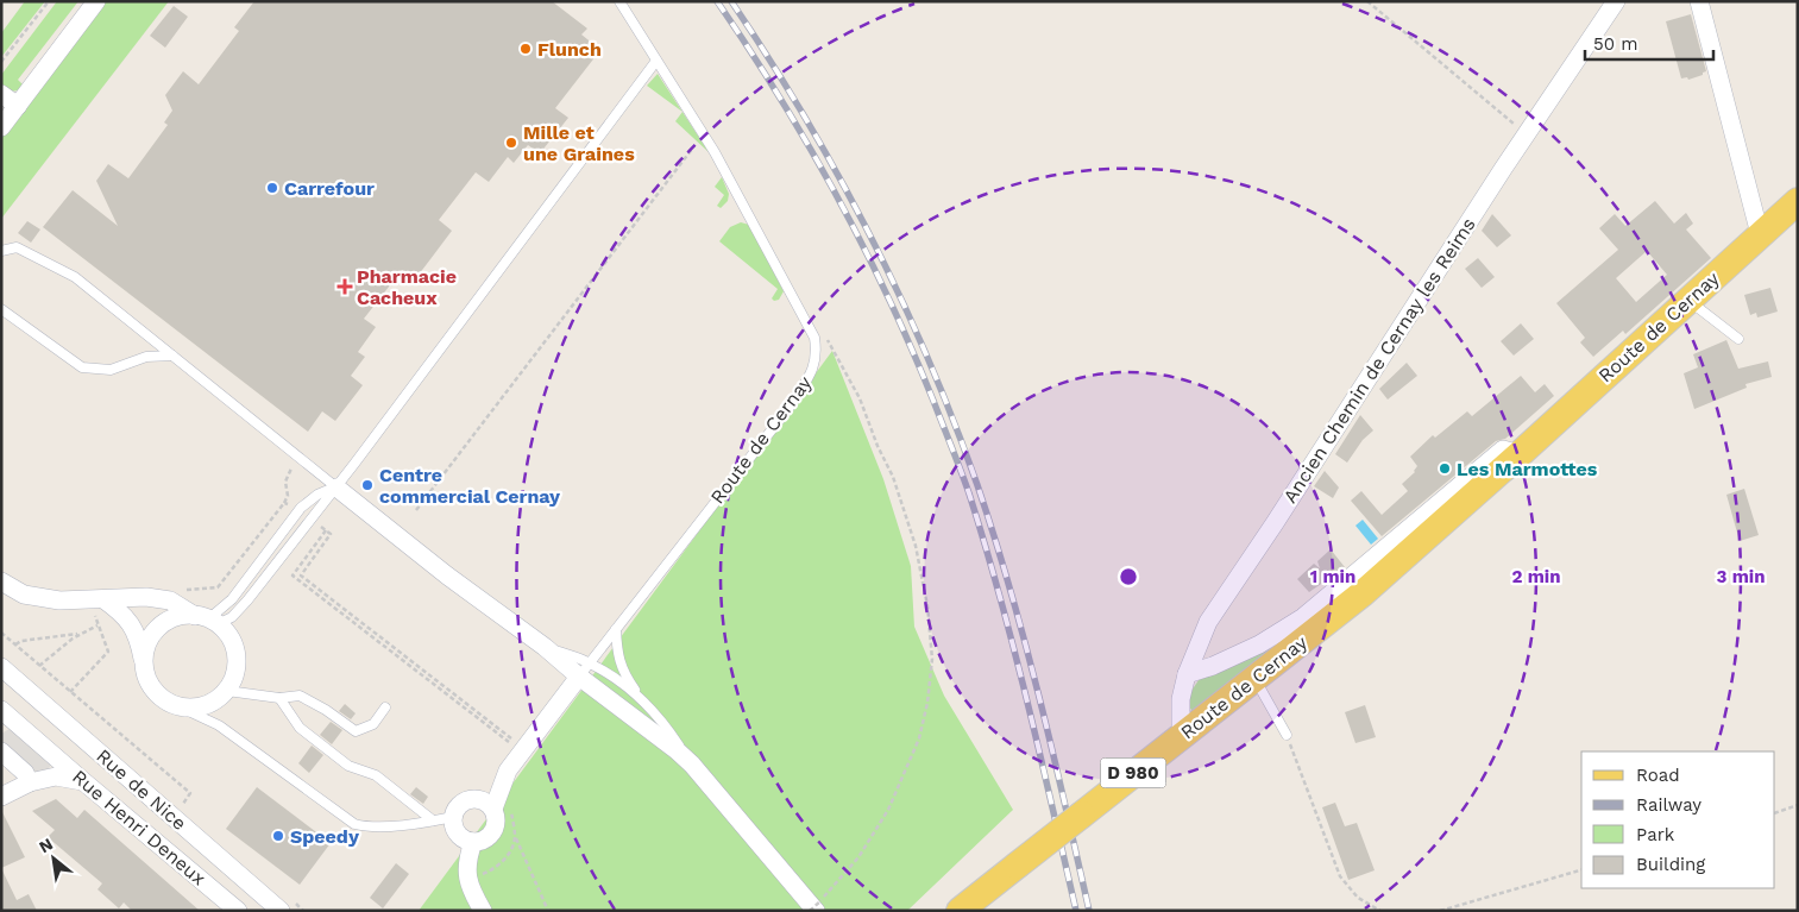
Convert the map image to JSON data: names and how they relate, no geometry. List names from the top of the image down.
{
  "streets": {
    "main road": ["Route de Cernay", "D 980"],
    "street": ["Ancien Chemin de Cernay les Reims", "Rue de Nice", "Rue Henri Deneux"]
  },
  "crossings": [
    ["Route de Cernay", "Ancien Chemin de Cernay les Reims"]
  ],
  "places": {
    "other": [
      "Flunch",
      "Mille et une Graines",
      "Carrefour",
      "Les Marmottes",
      "Centre commercial Cernay",
      "Speedy"
    ],
    "health": ["Pharmacie Cacheux"]
  },
  "legend": [
    "Road",
    "Railway",
    "Park",
    "Building"
  ],
  "scale_bar": "50 m",
  "north": "top left",
  "rings": ["1 min", "2 min", "3 min"]
}
